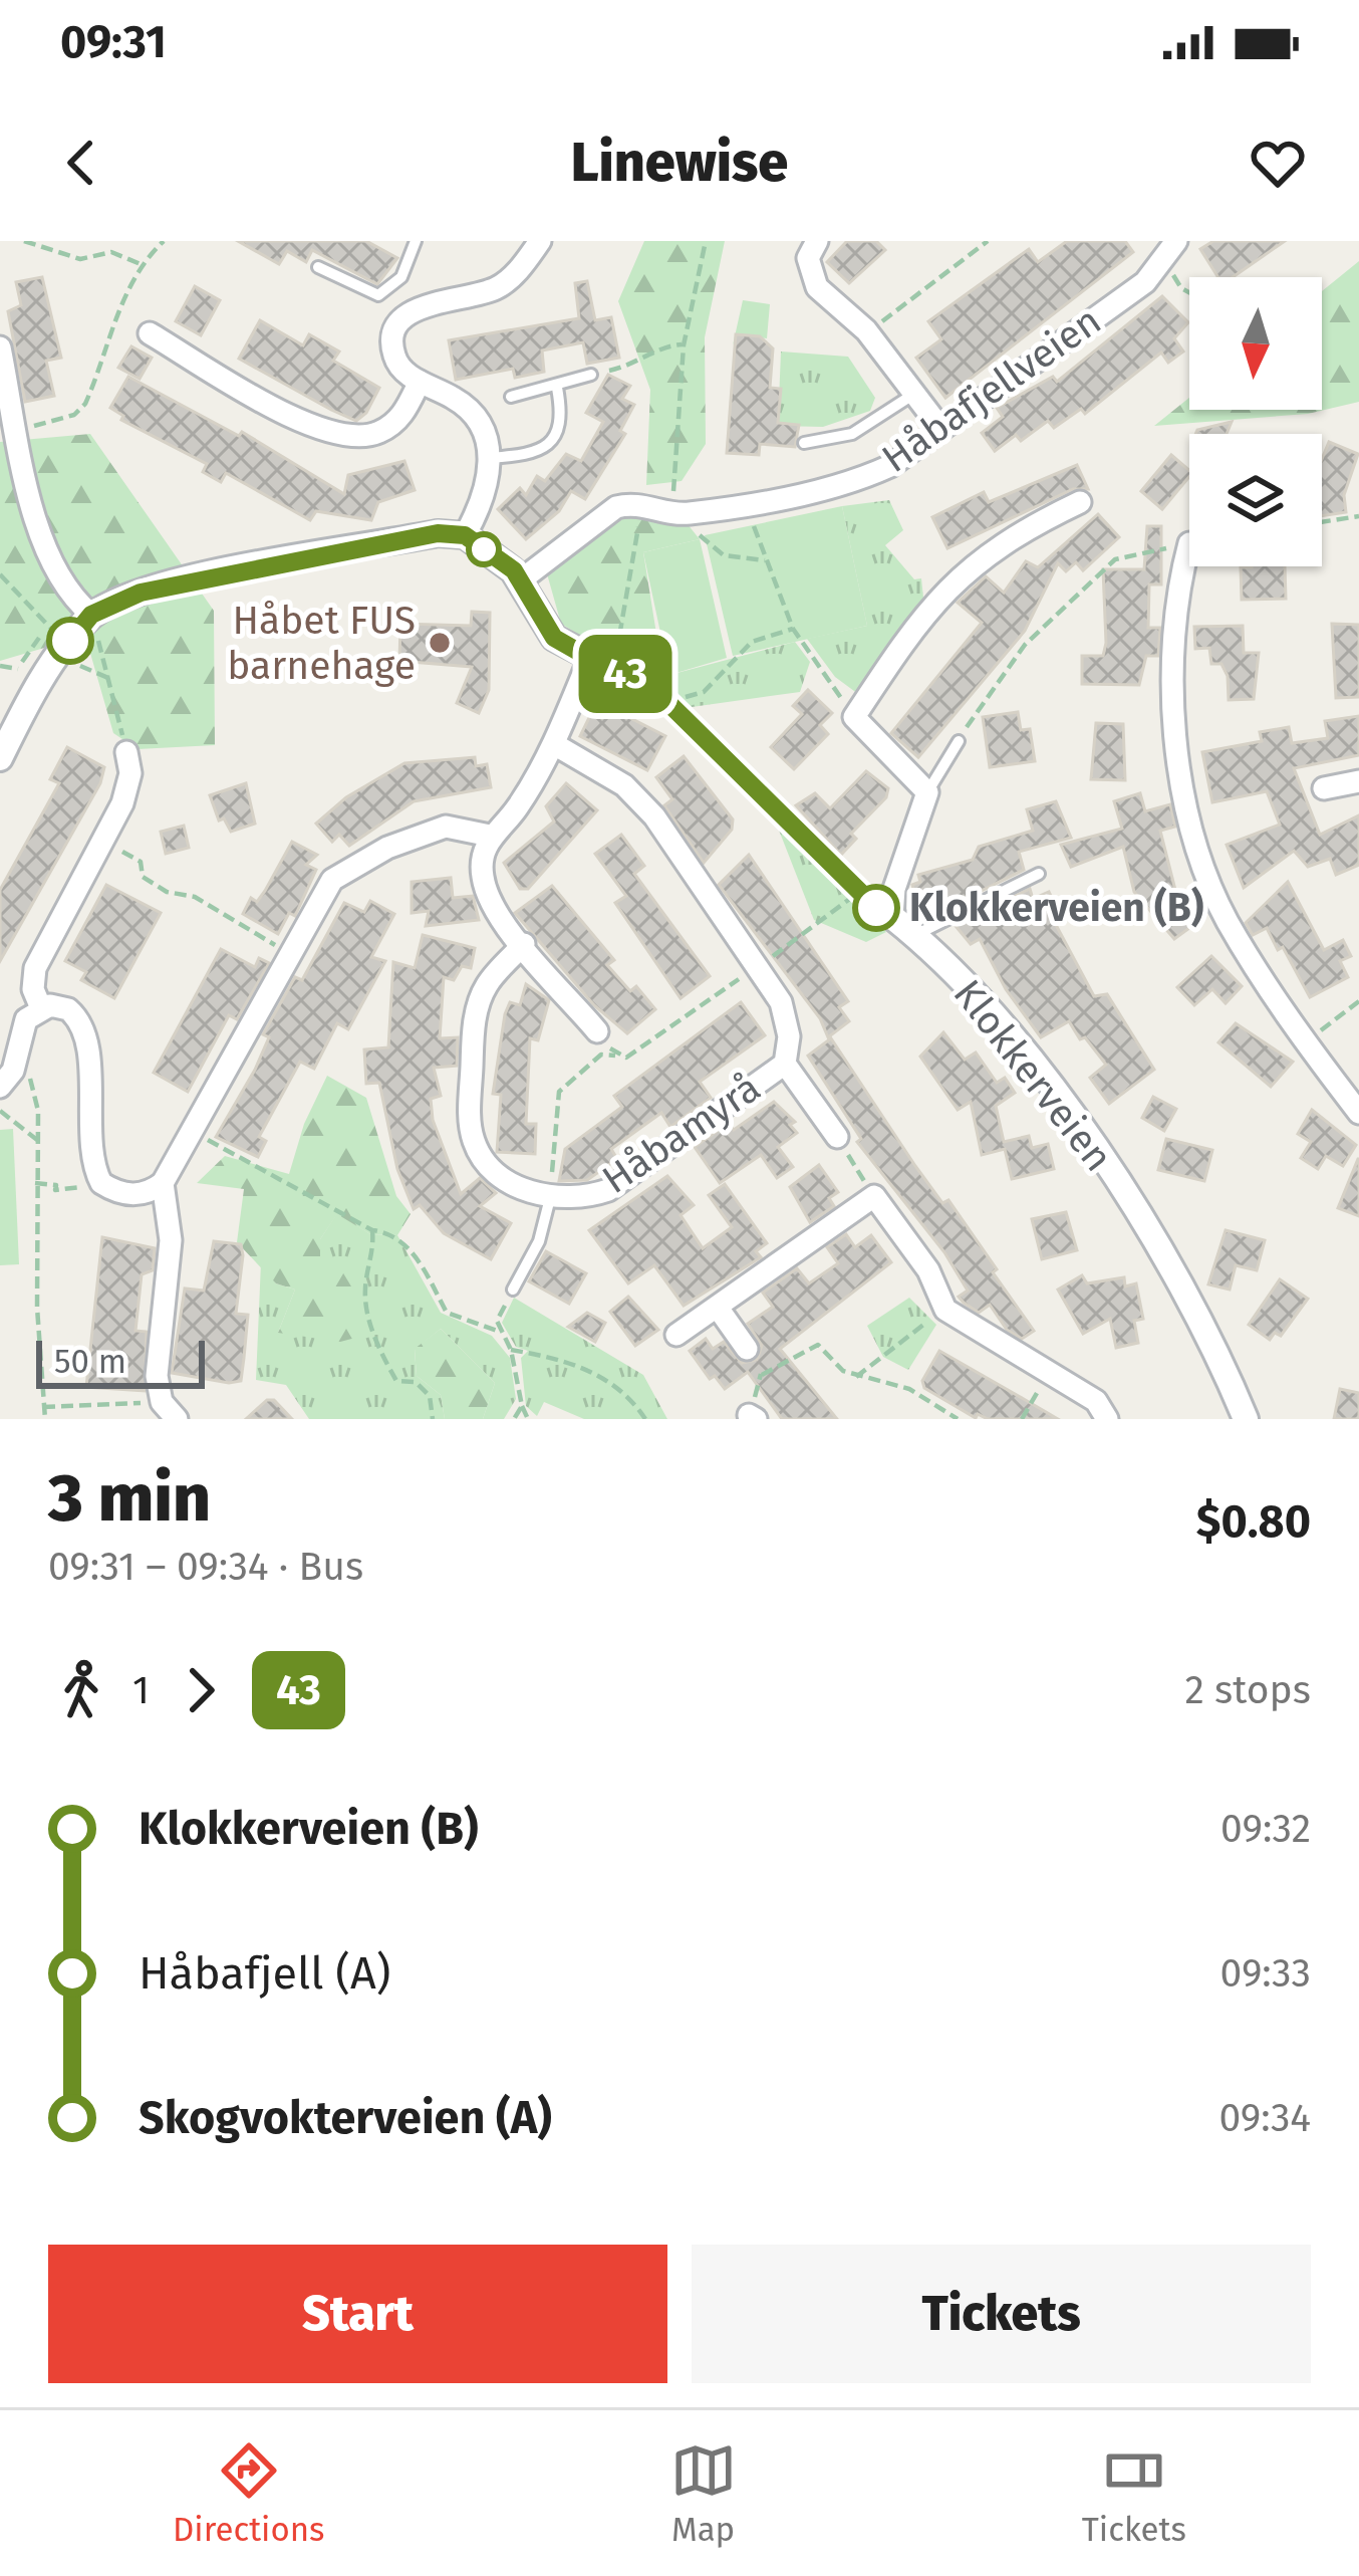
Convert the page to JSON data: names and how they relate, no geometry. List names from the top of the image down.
{
  "streets": {
    "street": ["Håbafjellveien", "Klokkerveien", "Håbamyrå"]
  },
  "places": ["Håbet FUS barnehage", "Klokkerveien (B)"],
  "lines": ["bus line 43"],
  "scale_bar": "50 m",
  "north": "bottom",
  "page": {
    "status": "09:31",
    "header": "Linewise",
    "on_map": "43",
    "scale": "50 m",
    "heading": ["3 min", "09:31 – 09:34 · Bus", "$0.80"],
    "legs": ["1", "43", "2 stops"],
    "list": [
      {
        "name": "Klokkerveien (B)",
        "value": "09:32"
      },
      {
        "name": "Håbafjell (A)",
        "value": "09:33"
      },
      {
        "name": "Skogvokterveien (A)",
        "value": "09:34"
      }
    ],
    "buttons": ["Start", "Tickets"],
    "tabs": ["Directions", "Map", "Tickets"]
  }
}
